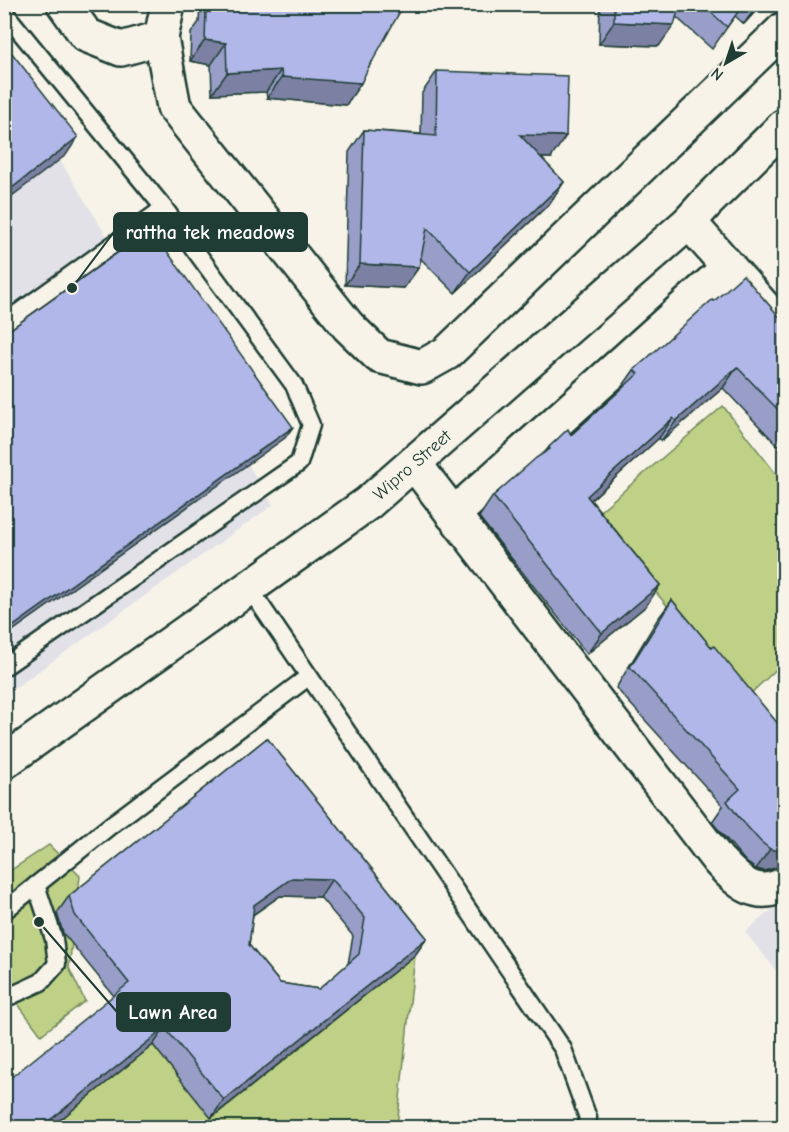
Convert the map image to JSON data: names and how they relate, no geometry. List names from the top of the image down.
{
  "streets": {
    "street": ["Wipro Street"]
  },
  "places": ["rattha tek meadows", "Lawn Area"],
  "north": "bottom left"
}
